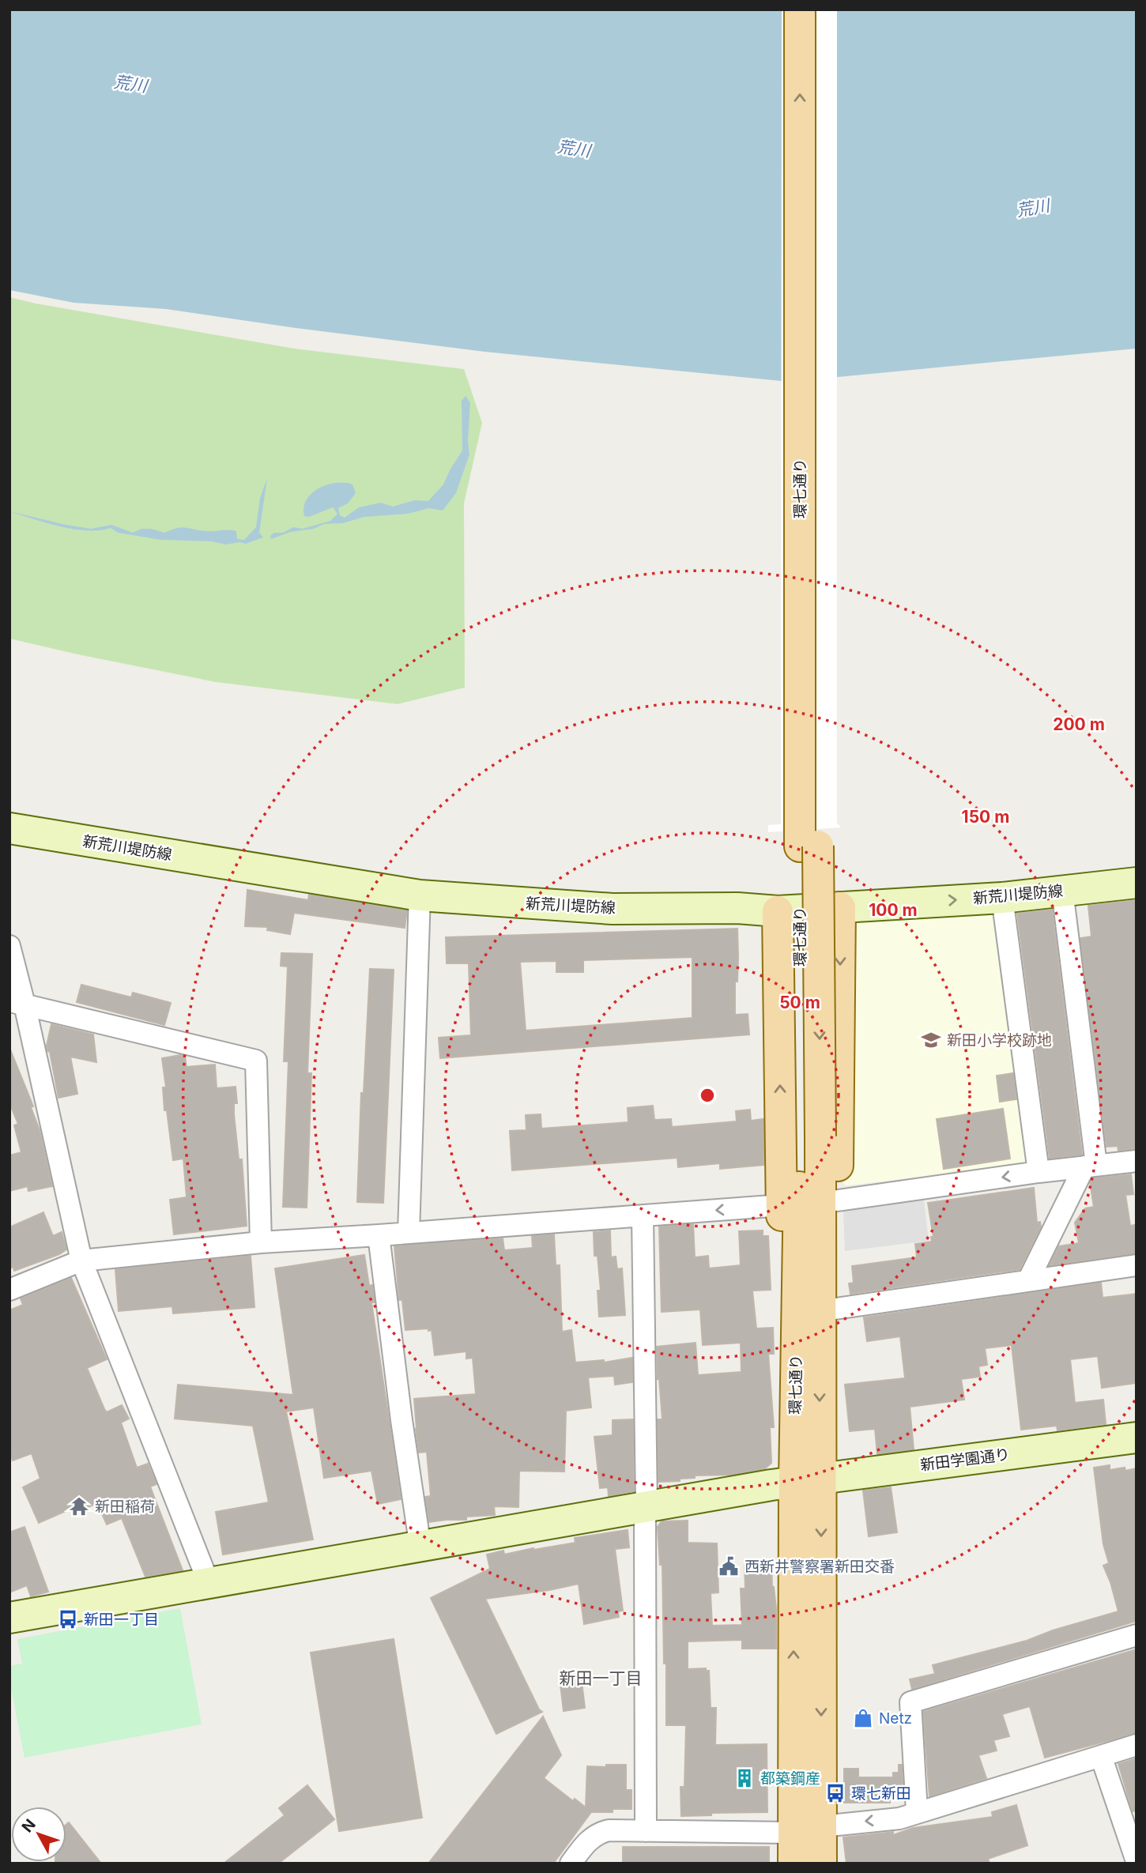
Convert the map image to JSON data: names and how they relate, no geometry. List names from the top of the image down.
{
  "streets": {
    "main road": ["環七通り"],
    "street": ["新荒川堤防線", "新田学園通り"]
  },
  "crossings": [
    ["環七通り", "新田学園通り"]
  ],
  "districts": ["新田一丁目"],
  "water": ["荒川"],
  "places": {
    "school or university": ["新田小学校跡地"],
    "temple": ["新田稲荷"],
    "public building": ["西新井警察署新田交番"],
    "bus stop": ["新田一丁目", "環七新田"],
    "shop": ["Netz"],
    "building": ["都築鋼産"]
  },
  "north": "top left",
  "rings": [
    "200 m",
    "150 m",
    "100 m",
    "50 m"
  ]
}
